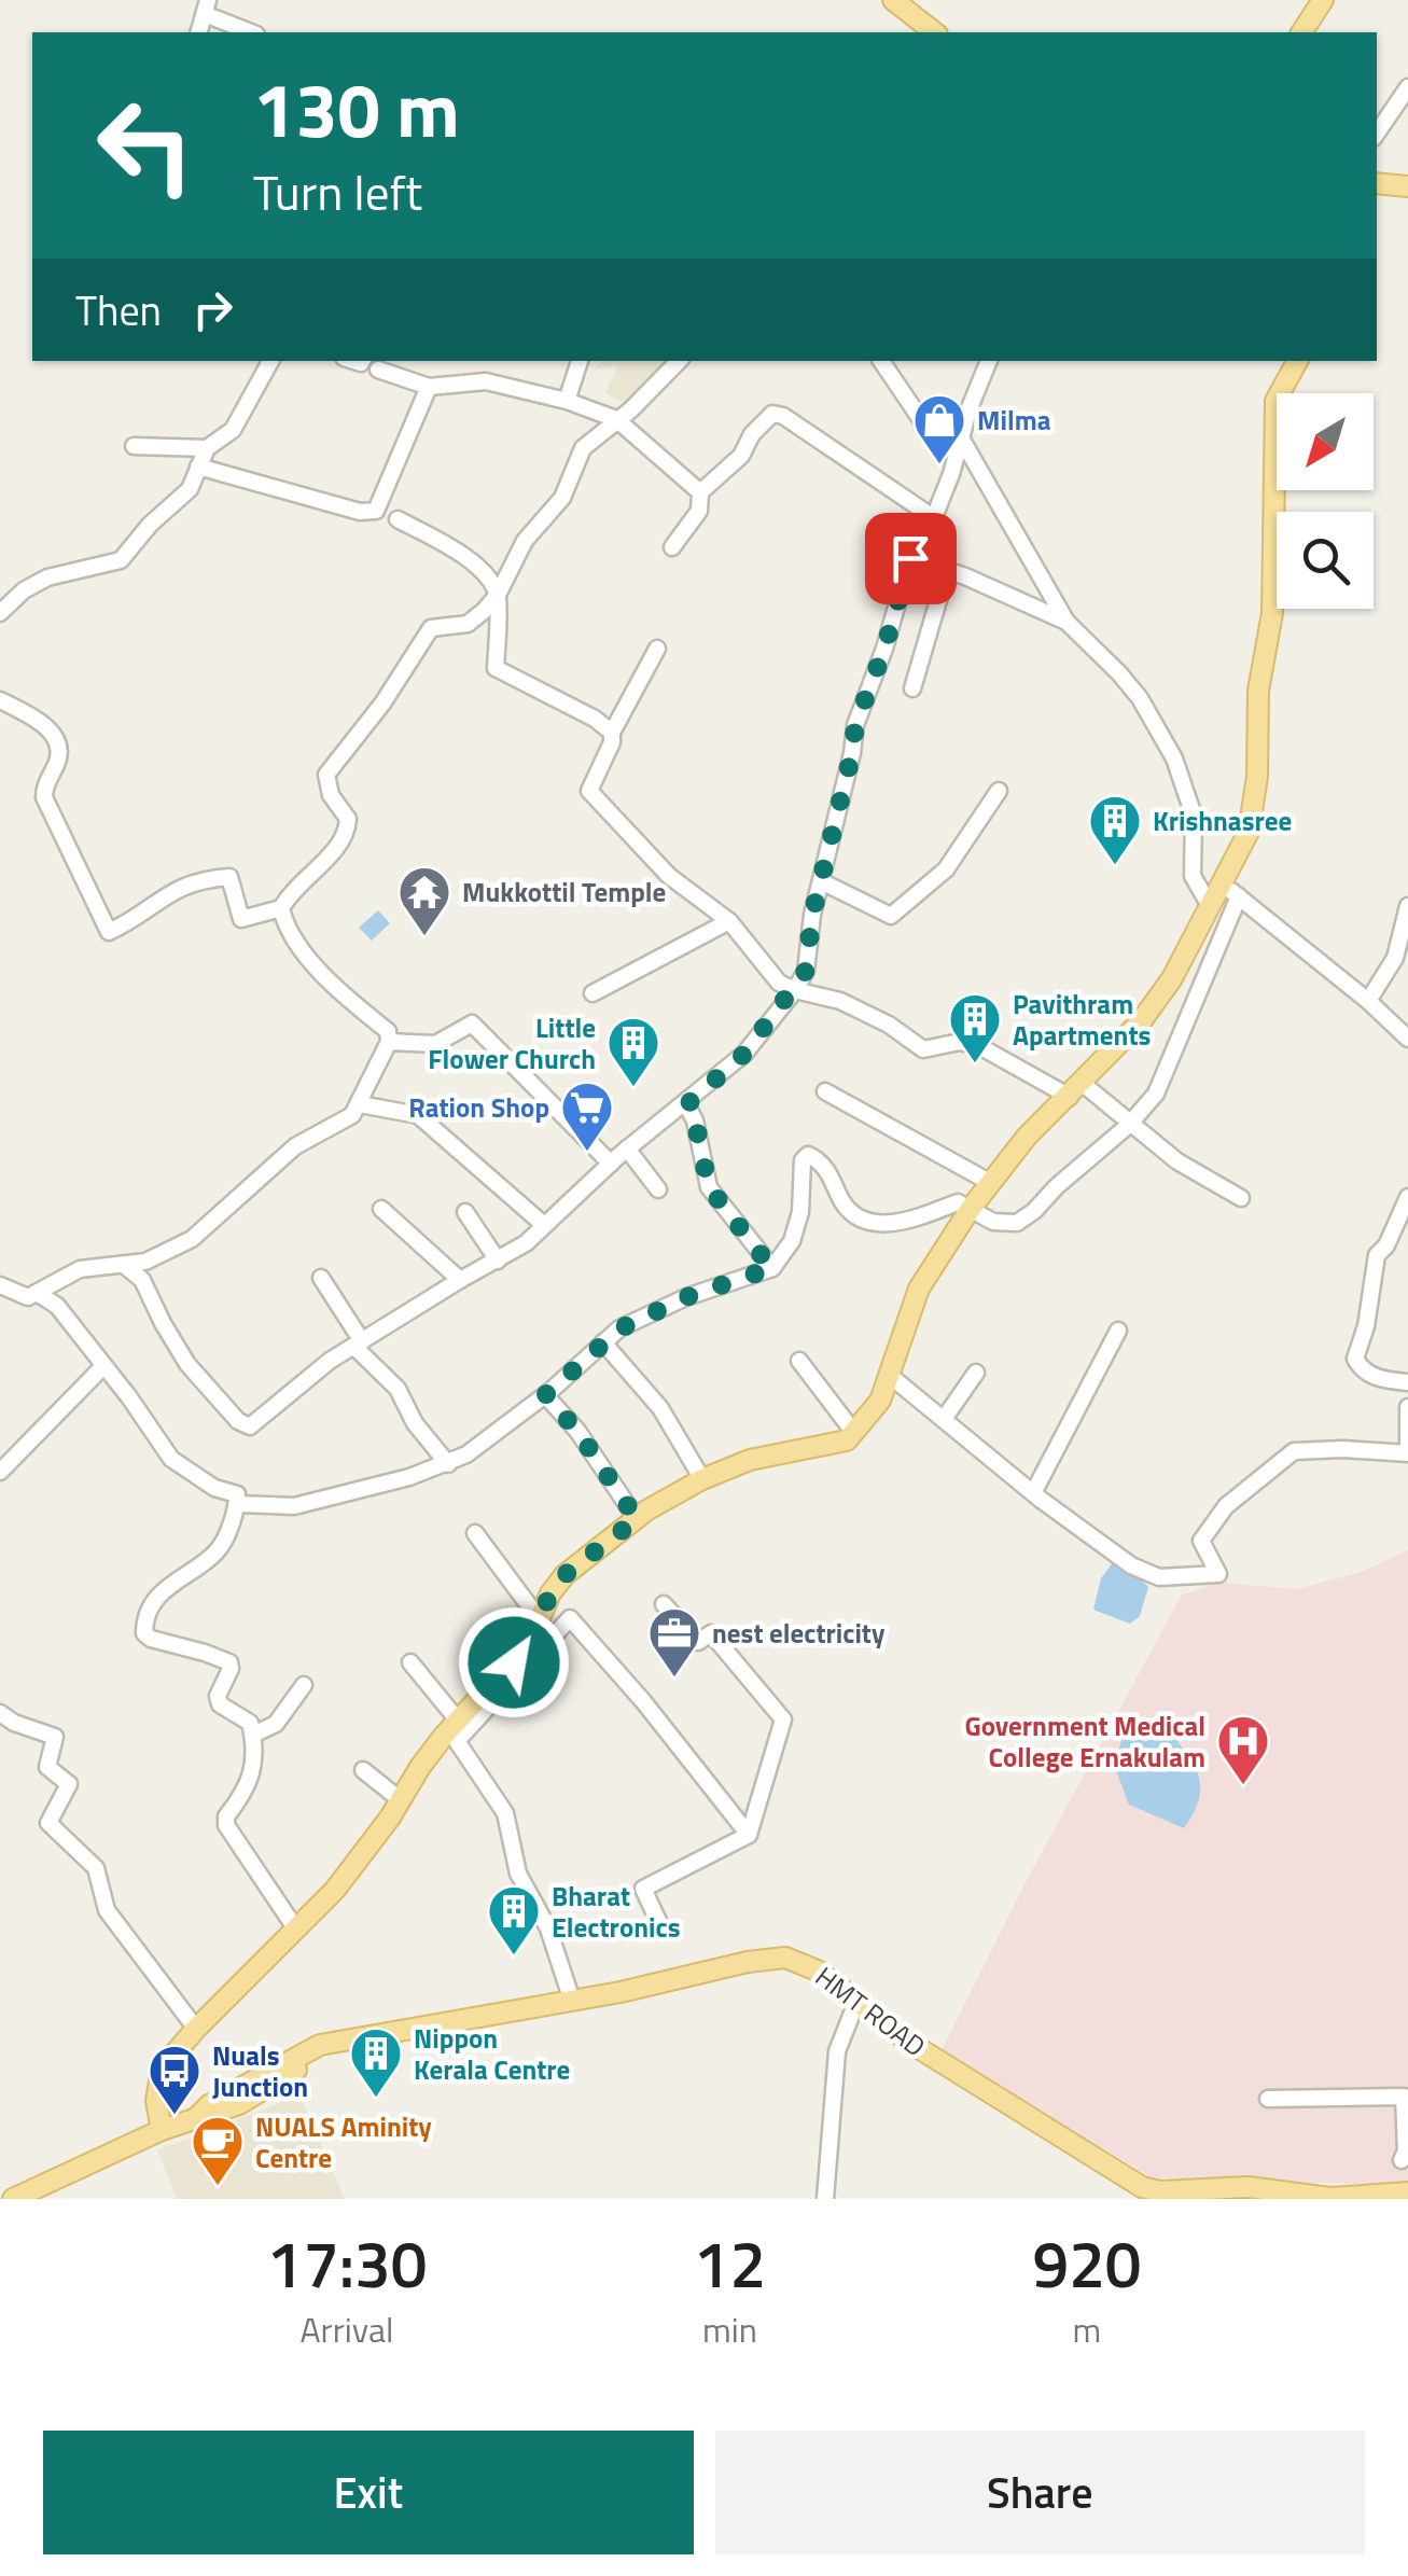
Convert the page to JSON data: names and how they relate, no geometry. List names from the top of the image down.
{
  "streets": {
    "main road": ["HMT ROAD"]
  },
  "places": {
    "shop": ["Milma"],
    "building": [
      "Krishnasree",
      "Pavithram Apartments",
      "Little Flower Church",
      "Bharat Electronics",
      "Nippon Kerala Centre"
    ],
    "temple": ["Mukkottil Temple"],
    "supermarket": ["Ration Shop"],
    "office": ["nest electricity"],
    "hospital": ["Government Medical College Ernakulam"],
    "bus stop": ["Nuals Junction"],
    "cafe": ["NUALS Aminity Centre"]
  },
  "north": "bottom left",
  "page": {
    "turn": ["130 m", "Turn left"],
    "then": "Then",
    "eta": [
      "17:30",
      "Arrival",
      "12",
      "min",
      "920",
      "m"
    ],
    "buttons": ["Exit", "Share"]
  }
}
